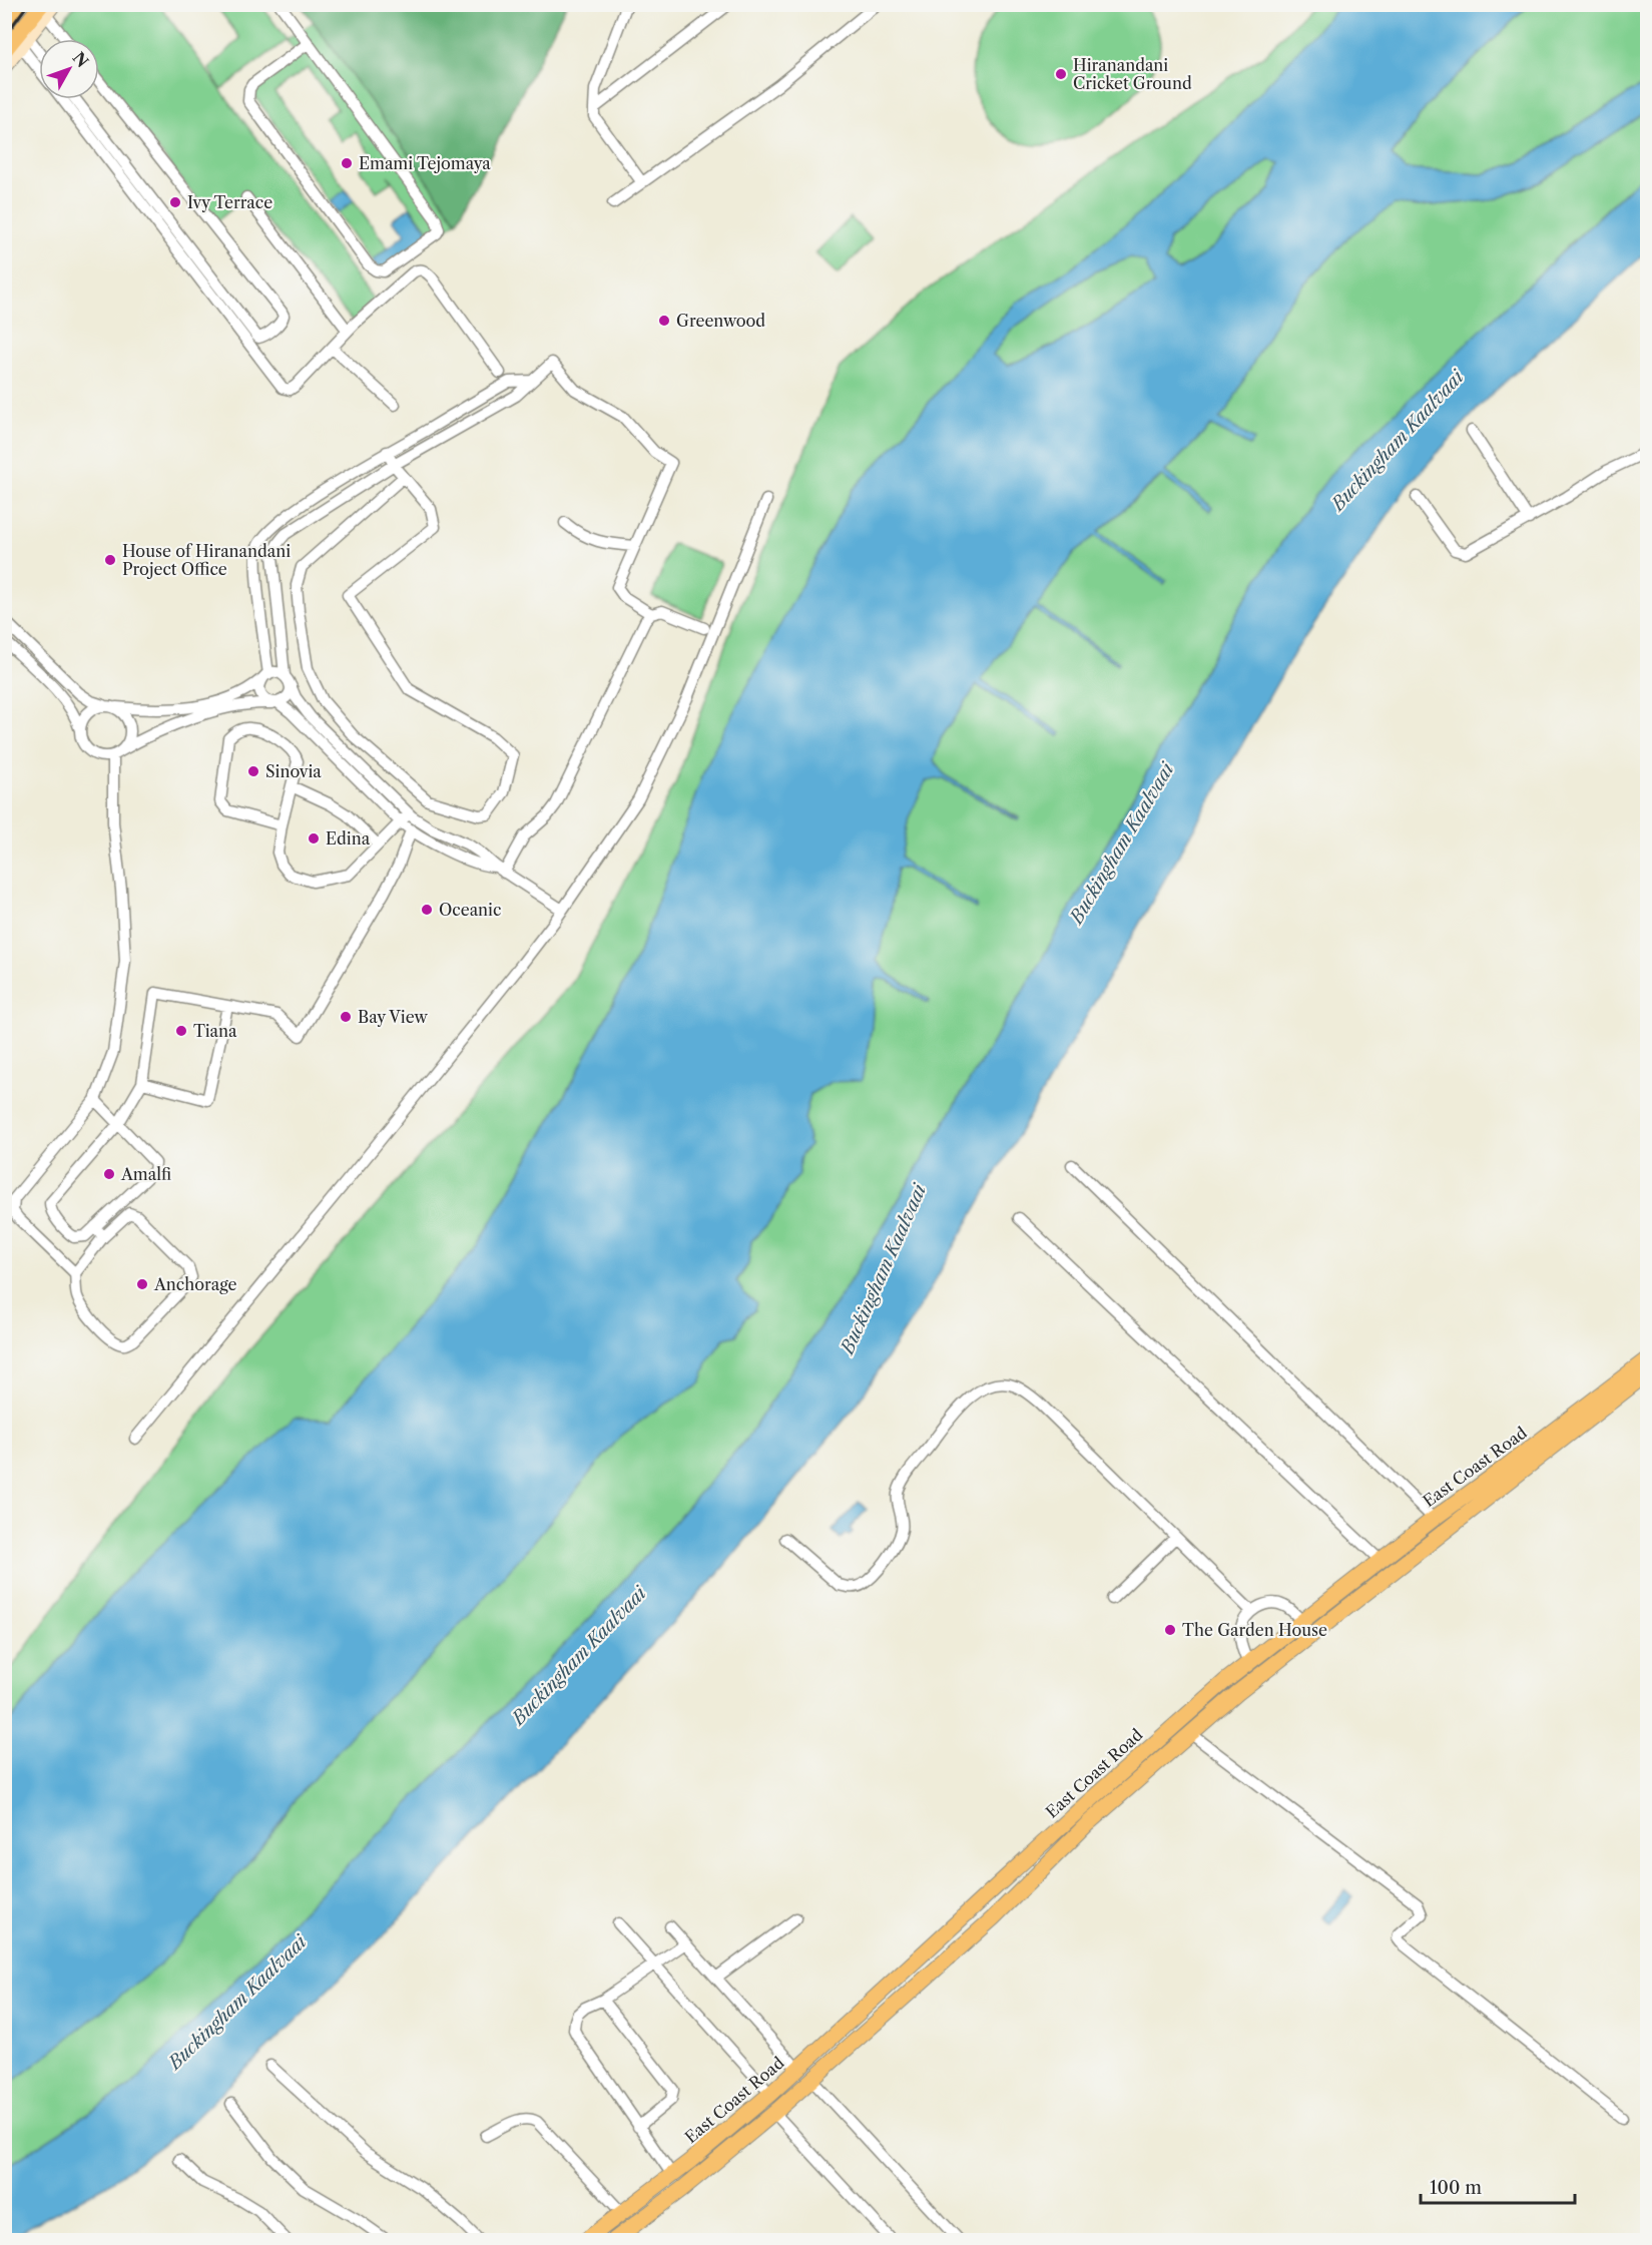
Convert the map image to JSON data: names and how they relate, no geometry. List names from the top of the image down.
{
  "streets": {
    "main road": ["East Coast Road"]
  },
  "water": ["Buckingham Kaalvaai"],
  "places": [
    "Hiranandani Cricket Ground",
    "Emami Tejomaya",
    "Ivy Terrace",
    "Greenwood",
    "House of Hiranandani Project Office",
    "Sinovia",
    "Edina",
    "Oceanic",
    "Bay View",
    "Tiana",
    "Amalfi",
    "Anchorage",
    "The Garden House"
  ],
  "scale_bar": "100 m",
  "north": "top right"
}
